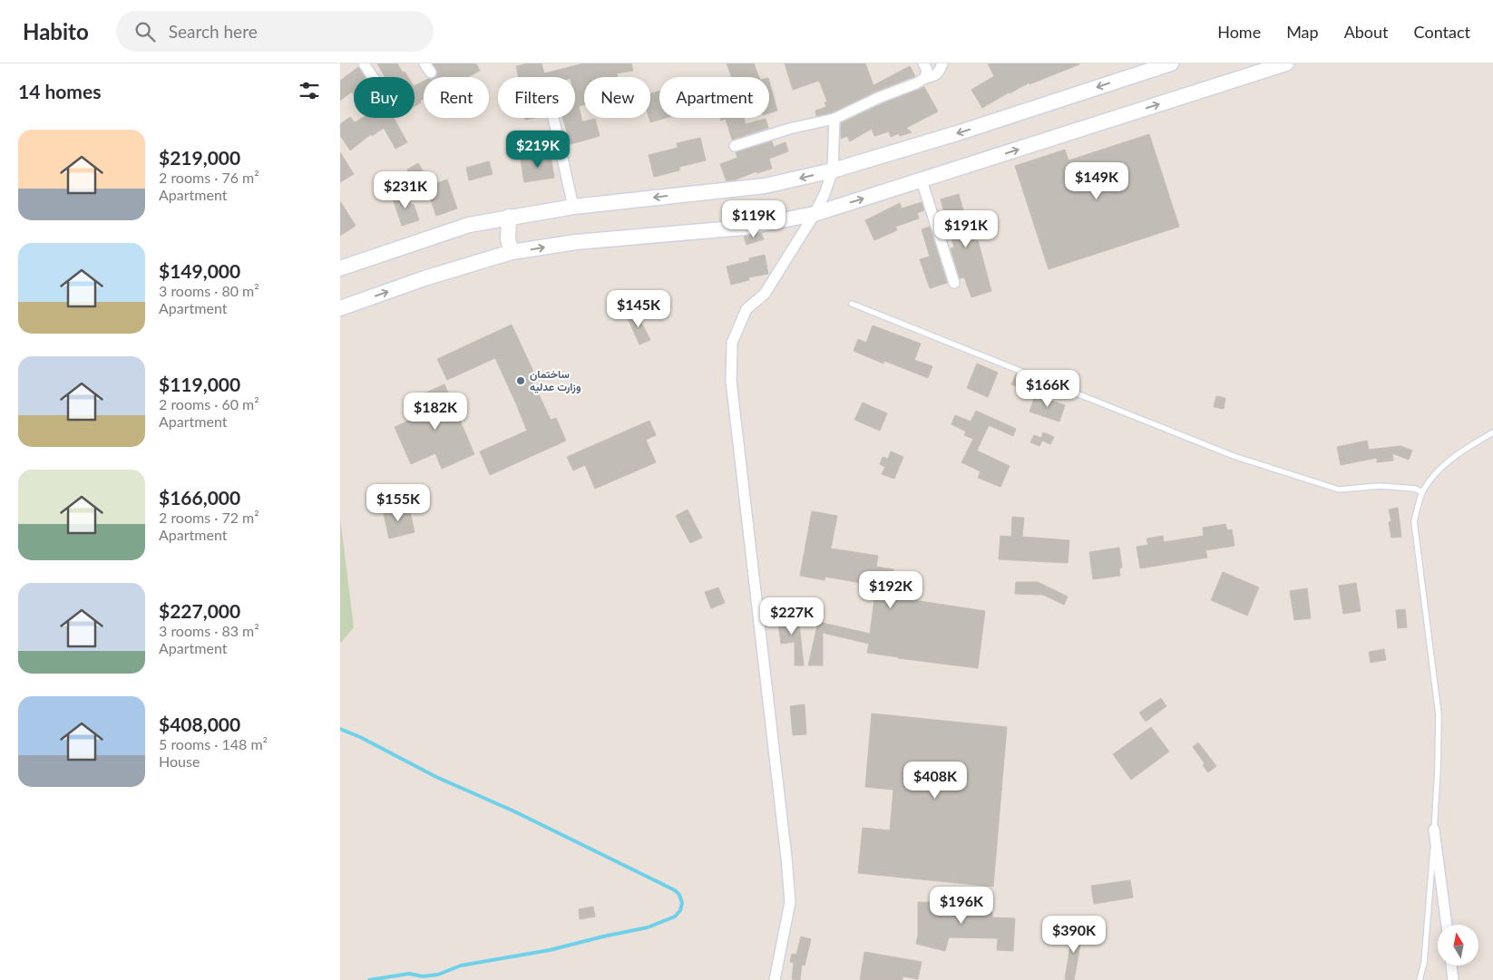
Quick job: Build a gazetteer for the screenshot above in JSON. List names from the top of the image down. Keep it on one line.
{"places":["ساختمان وزارت عدلیه"],"north":"top","page":{"header":"Habito","search":"Search here","nav":["Home","Map","About","Contact"],"heading":"14 homes","chip":["Buy","Rent","Filters","New","Apartment"],"list":[{"name":"$219,000","note":"2 rooms · 76 m² · Apartment"},{"name":"$149,000","note":"3 rooms · 80 m² · Apartment"},{"name":"$119,000","note":"2 rooms · 60 m² · Apartment"},{"name":"$166,000","note":"2 rooms · 72 m² · Apartment"},{"name":"$227,000","note":"3 rooms · 83 m² · Apartment"},{"name":"$408,000","note":"5 rooms · 148 m² · House"}],"price":["$219K","$149K","$231K","$119K","$191K","$145K","$166K","$182K","$155K","$192K","$227K","$408K","$196K","$390K"]}}
